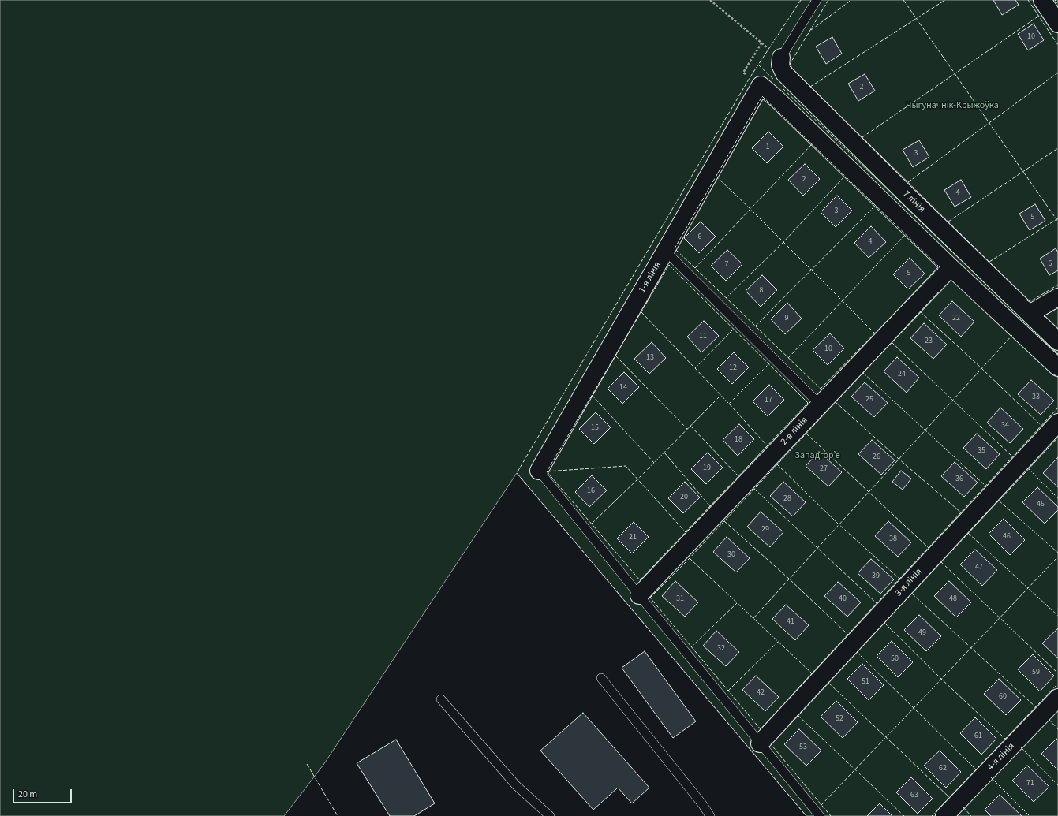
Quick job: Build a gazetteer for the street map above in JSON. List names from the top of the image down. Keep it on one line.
{"streets":{"street":["7 лінія","1-я лінія","2-я лінія","3-я лінія","4-я лінія"]},"parks":["Чыгуначнік-Крыжоўка","Западгорʼе"],"house_numbers":["10","2","1","3","2","4","3","5","6","4","6","7","5","8","9","22","11","23","10","13","12","24","14","33","25","17","34","15","18","35","26","19","27","36","16","20","28","45","29","46","21","38","30","47","39","31","40","48","41","49","32","50","59","51","42","60","52","61","53","62","71","63"],"scale_bar":"20 m"}
